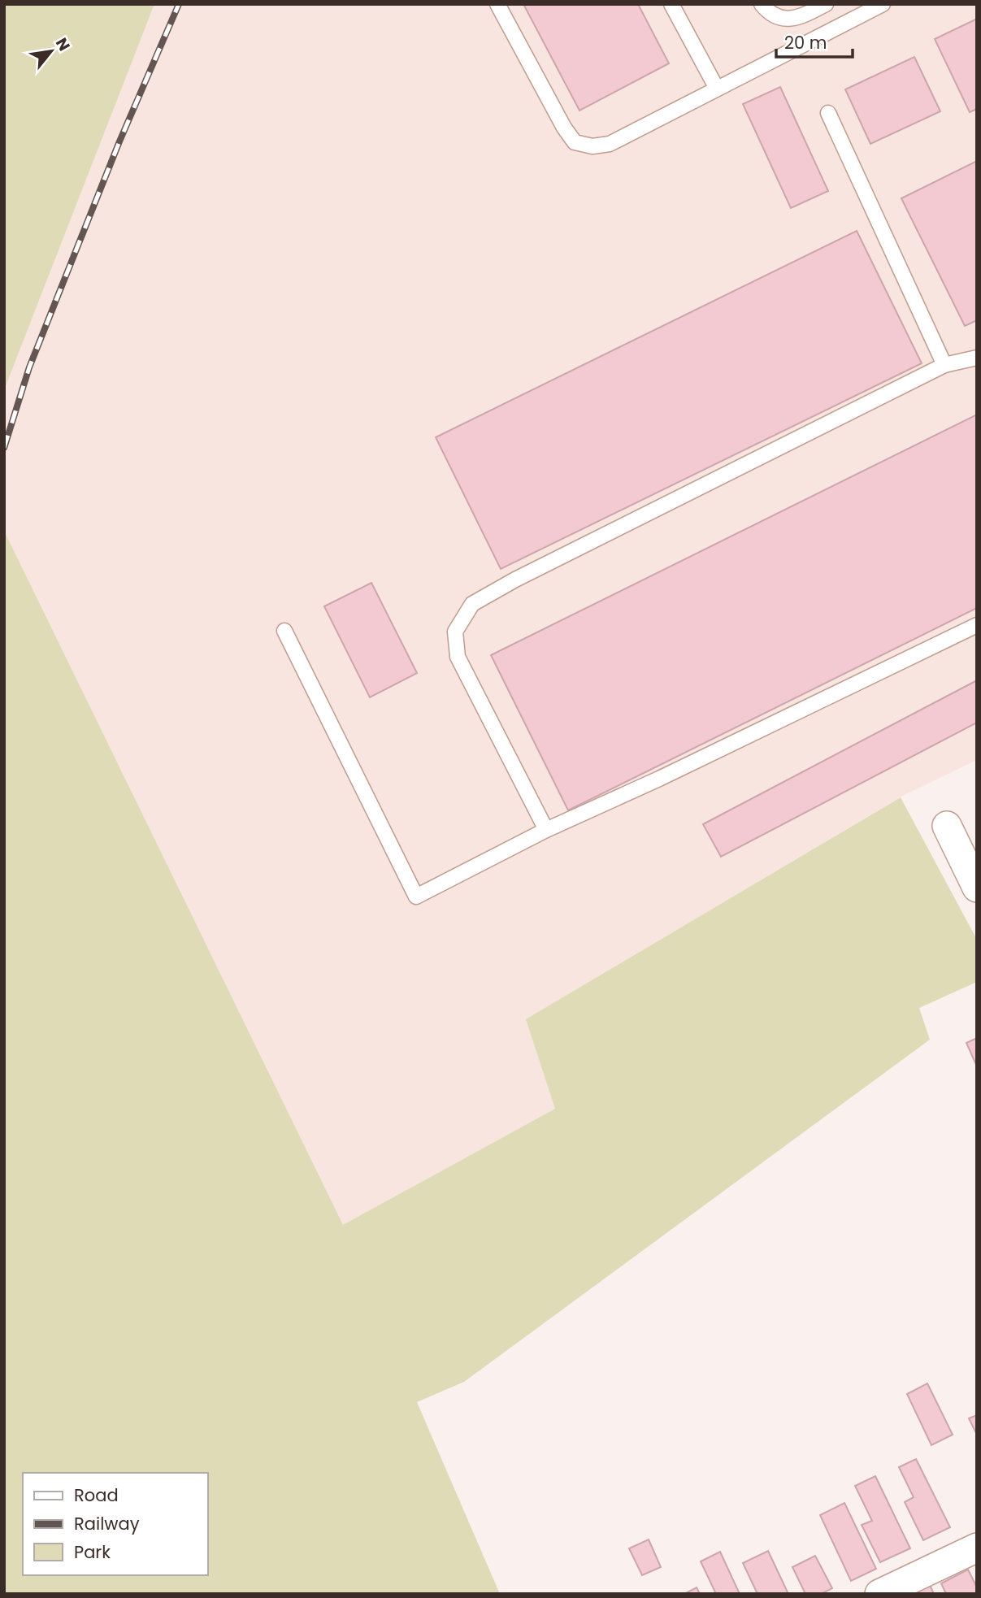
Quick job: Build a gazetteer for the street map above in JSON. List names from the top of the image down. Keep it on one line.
{"legend":["Road","Railway","Park"],"scale_bar":"20 m","north":"top right"}
